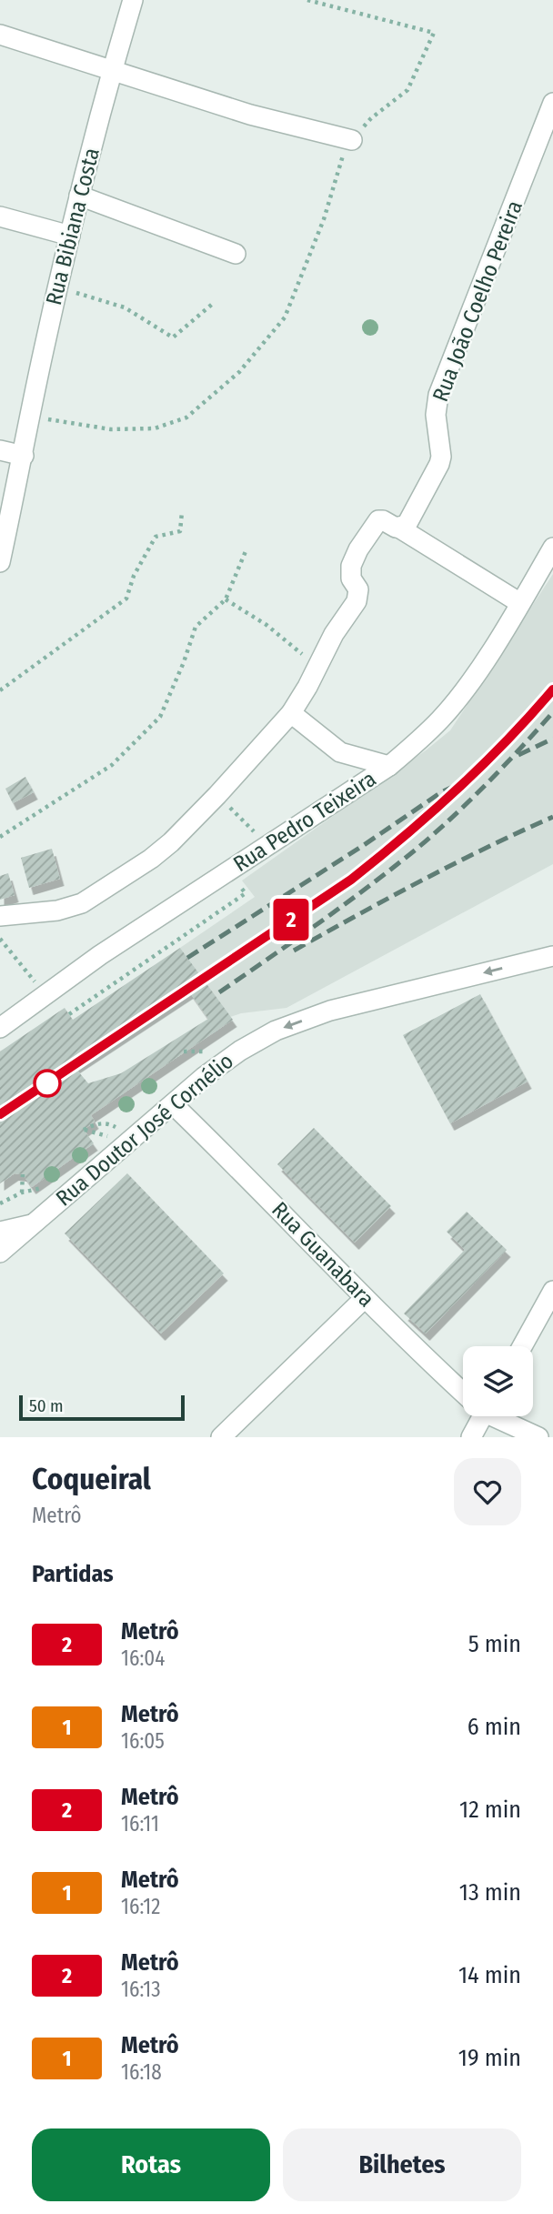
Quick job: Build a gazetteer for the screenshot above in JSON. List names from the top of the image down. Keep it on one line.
{"streets":{"street":["Rua Bibiana Costa","Rua João Coelho Pereira","Rua Pedro Teixeira","Rua Doutor José Cornélio","Rua Guanabara"]},"crossings":[["Rua Doutor José Cornélio","Rua Guanabara"]],"one_way":["Rua Doutor José Cornélio"],"lines":["metro line 2"],"scale_bar":"50 m","page":{"on_map":"2","scale":"50 m","heading":[["Coqueiral","Metrô"],"Partidas"],"list":[{"mark":"2","name":"Metrô","note":"16:04","value":"5 min"},{"mark":"1","name":"Metrô","note":"16:05","value":"6 min"},{"mark":"2","name":"Metrô","note":"16:11","value":"12 min"},{"mark":"1","name":"Metrô","note":"16:12","value":"13 min"},{"mark":"2","name":"Metrô","note":"16:13","value":"14 min"},{"mark":"1","name":"Metrô","note":"16:18","value":"19 min"}],"buttons":["Rotas","Bilhetes"]}}
